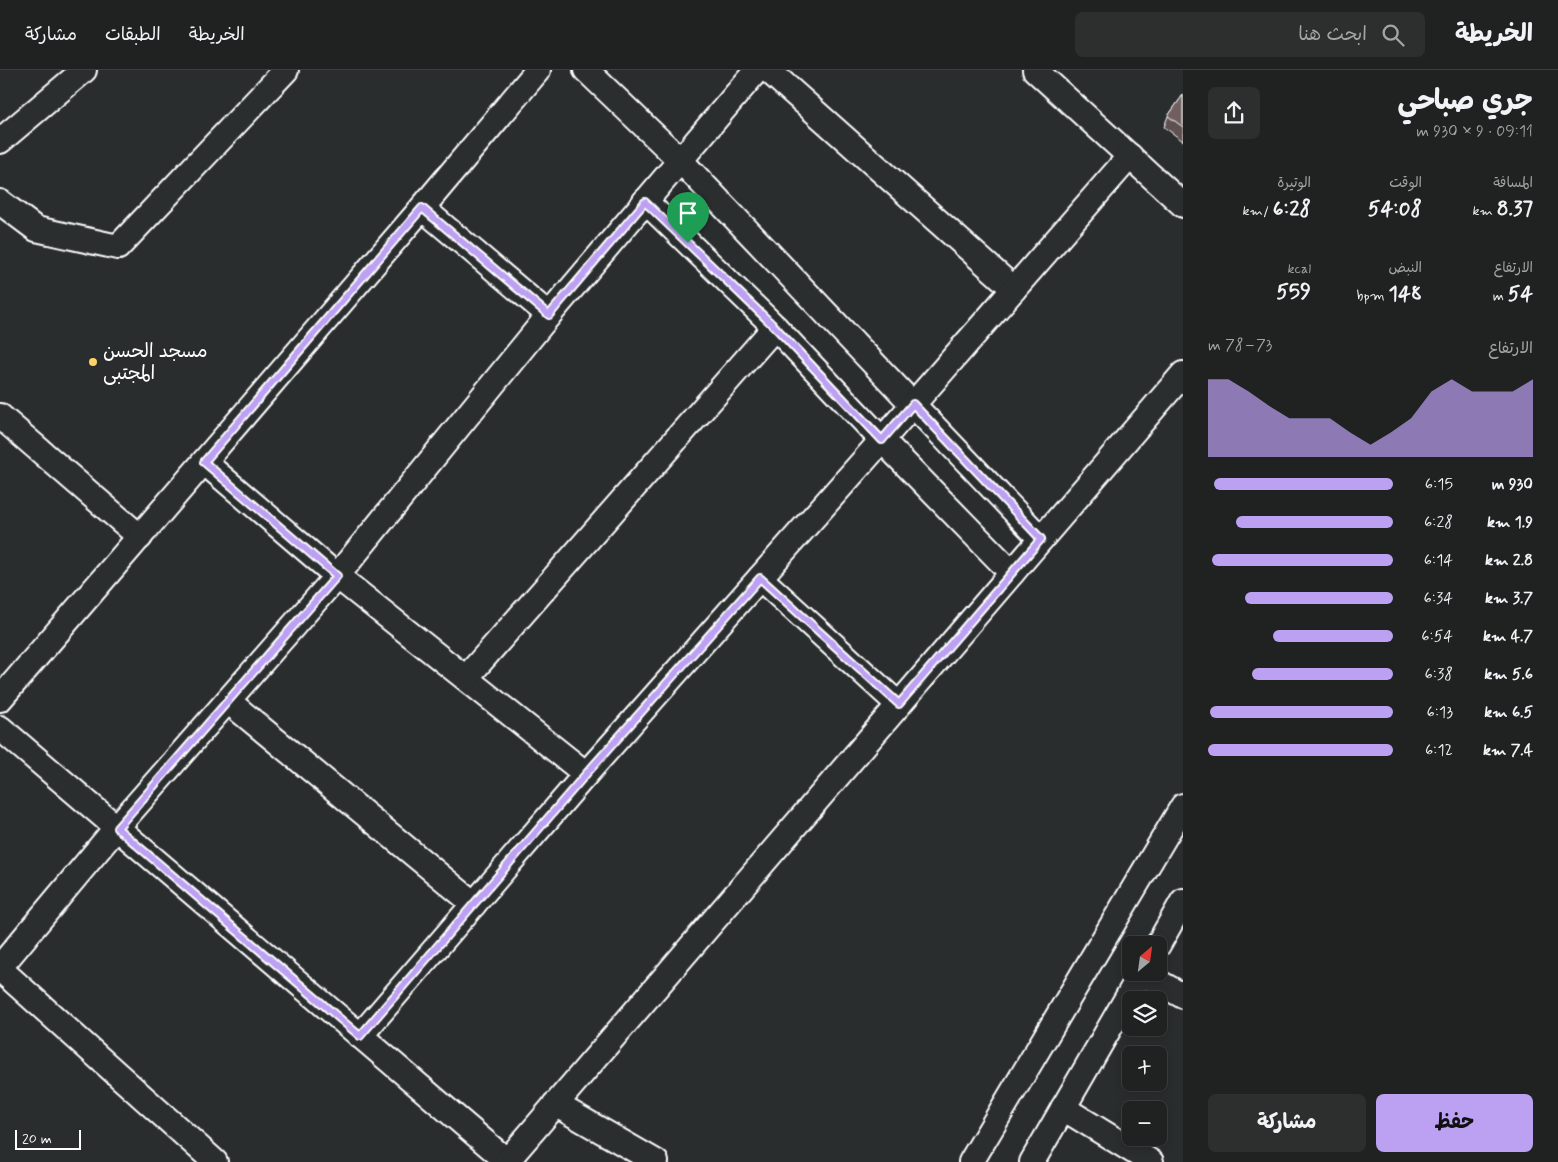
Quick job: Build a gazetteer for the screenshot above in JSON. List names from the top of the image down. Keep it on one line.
{"places":["مسجد الحسن المجتبى"],"scale_bar":"20 m","north":"top right","page":{"header":"الخريطة","search":"ابحث هنا","nav":["الخريطة","الطبقات","مشاركة"],"heading":["جري صباحي","09:11 · 9 × 930 m"],"stats":[["المسافة","8.37 km"],["الوقت","54:08"],["الوتيرة","6:28 /km"],["الارتفاع","54 m"],["النبض","148 bpm"],["kcal","559"]],"chart":["الارتفاع","73–78 m"],"list":[{"name":"930 m","note":"6:15"},{"name":"1.9 km","note":"6:28"},{"name":"2.8 km","note":"6:14"},{"name":"3.7 km","note":"6:34"},{"name":"4.7 km","note":"6:54"},{"name":"5.6 km","note":"6:38"},{"name":"6.5 km","note":"6:13"},{"name":"7.4 km","note":"6:12"}],"map_buttons":["+","−"],"buttons":["حفظ","مشاركة"],"scale":"20 m"}}
